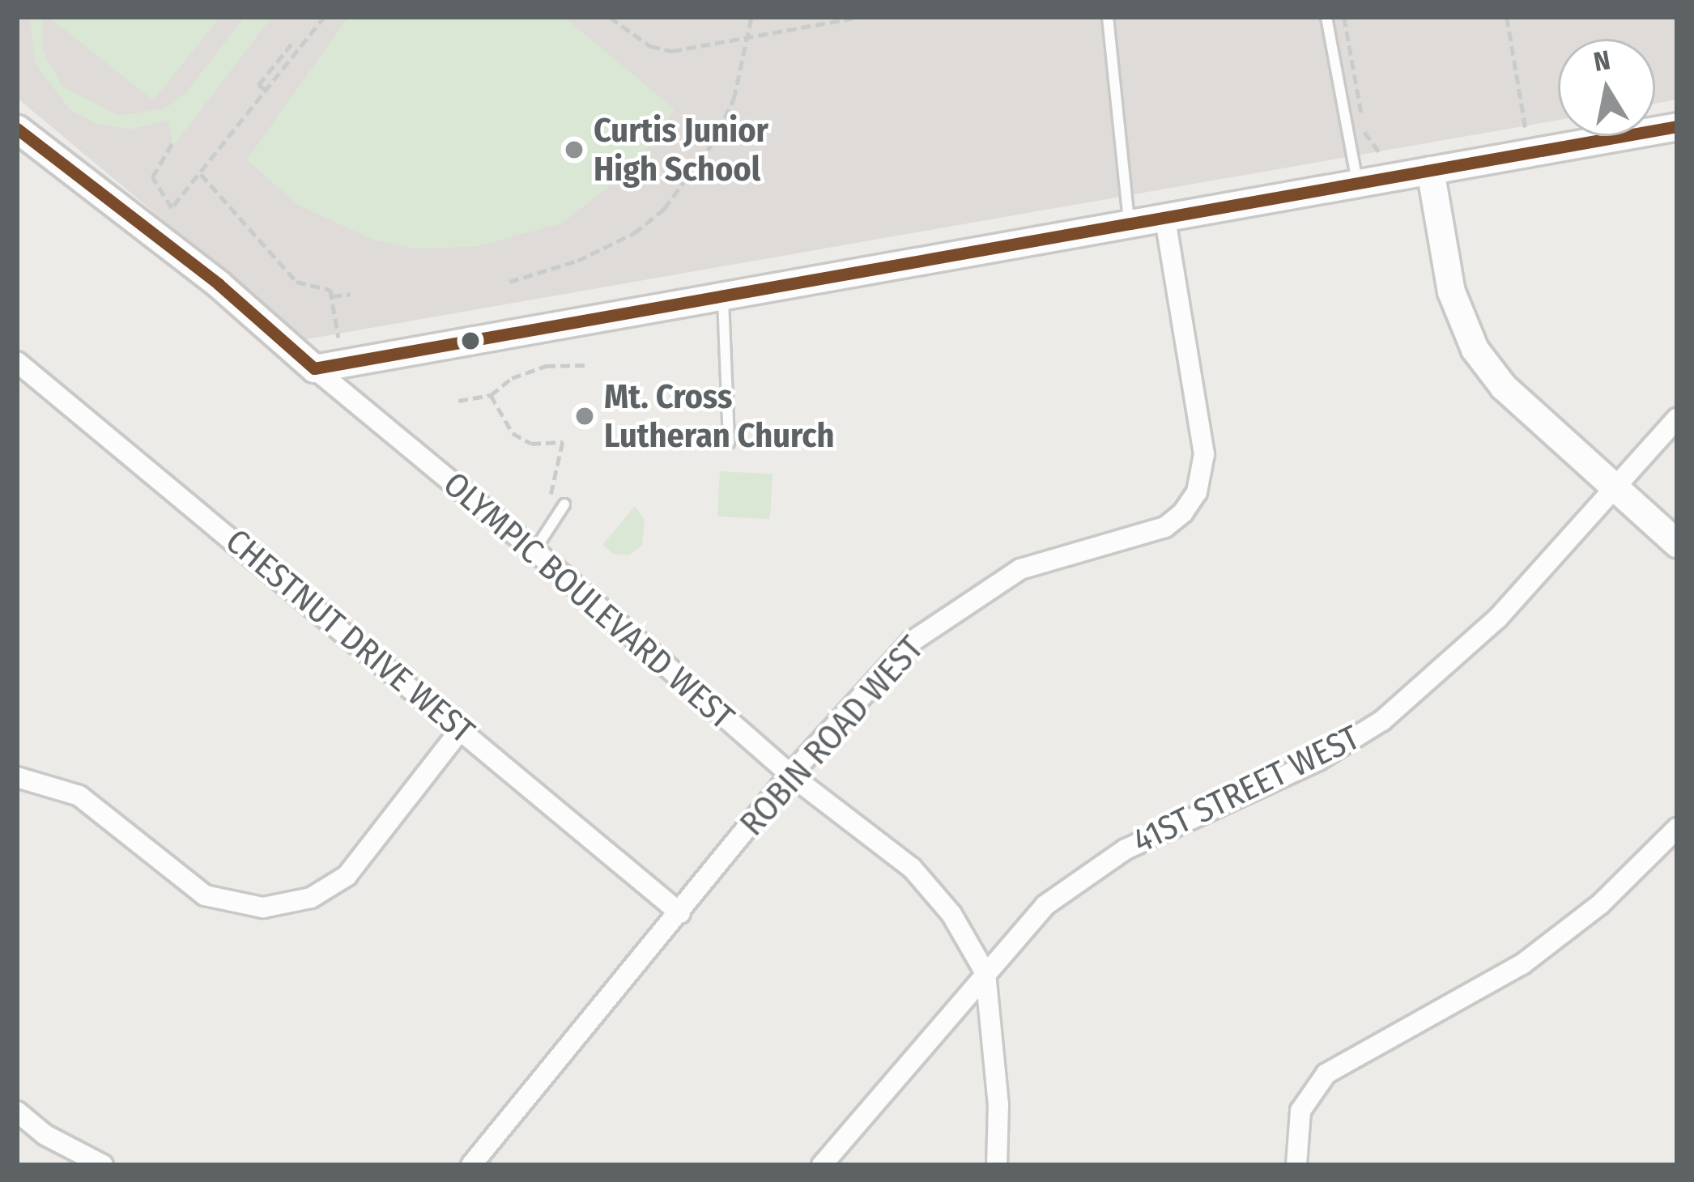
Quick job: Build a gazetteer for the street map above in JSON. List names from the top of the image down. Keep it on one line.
{"streets":{"street":["OLYMPIC BOULEVARD WEST","CHESTNUT DRIVE WEST","ROBIN ROAD WEST","41ST STREET WEST"]},"crossings":[["OLYMPIC BOULEVARD WEST","ROBIN ROAD WEST"],["OLYMPIC BOULEVARD WEST","41ST STREET WEST"],["CHESTNUT DRIVE WEST","ROBIN ROAD WEST"]],"places":["Curtis Junior High School","Mt. Cross Lutheran Church"],"north":"top"}
